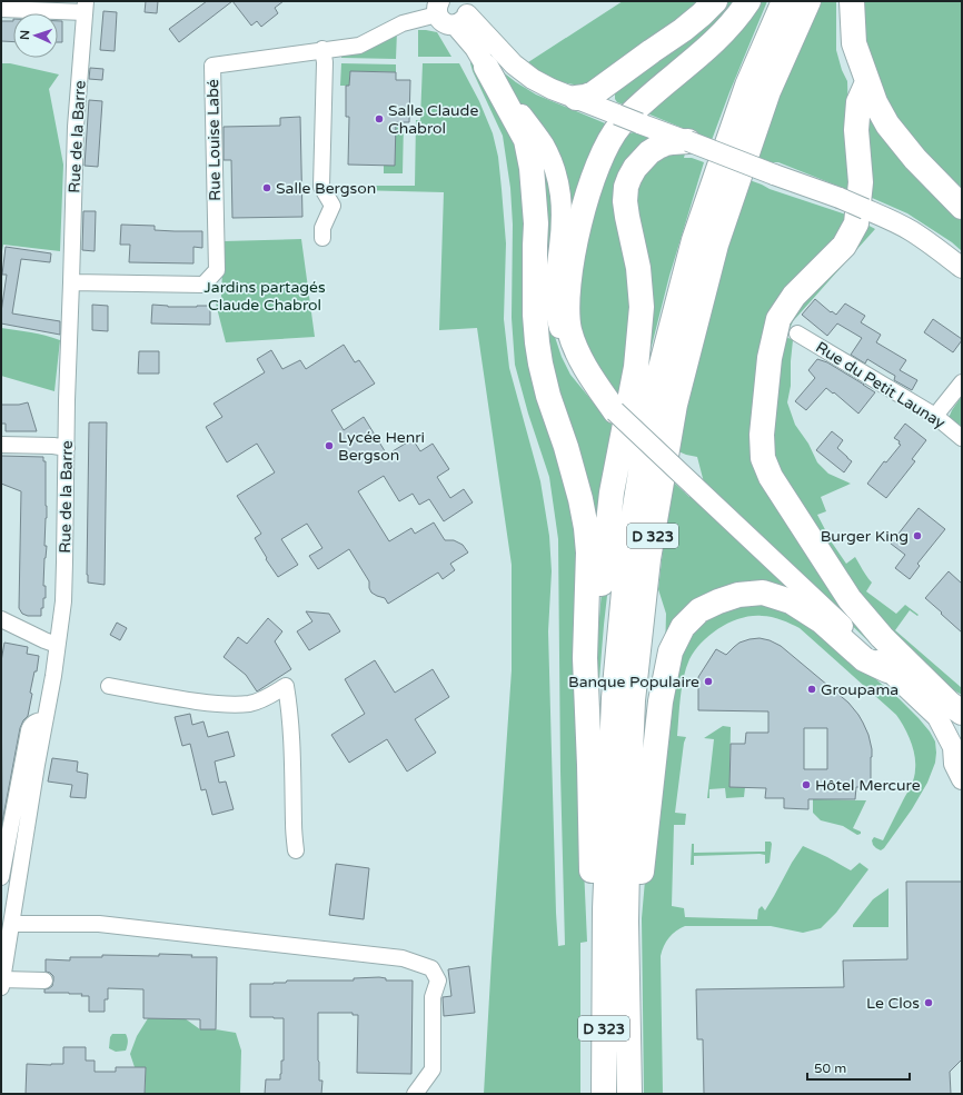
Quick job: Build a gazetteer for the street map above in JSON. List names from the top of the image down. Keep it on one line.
{"streets":{"highway":["D 323"],"street":["Rue de la Barre","Rue Louise Labé","Rue du Petit Launay"]},"crossings":[["Rue de la Barre","Rue Louise Labé"]],"parks":["Jardins partagés Claude Chabrol"],"places":["Salle Claude Chabrol","Salle Bergson","Lycée Henri Bergson","Burger King","Banque Populaire","Groupama","Hôtel Mercure","Le Clos"],"scale_bar":"50 m","north":"left"}
